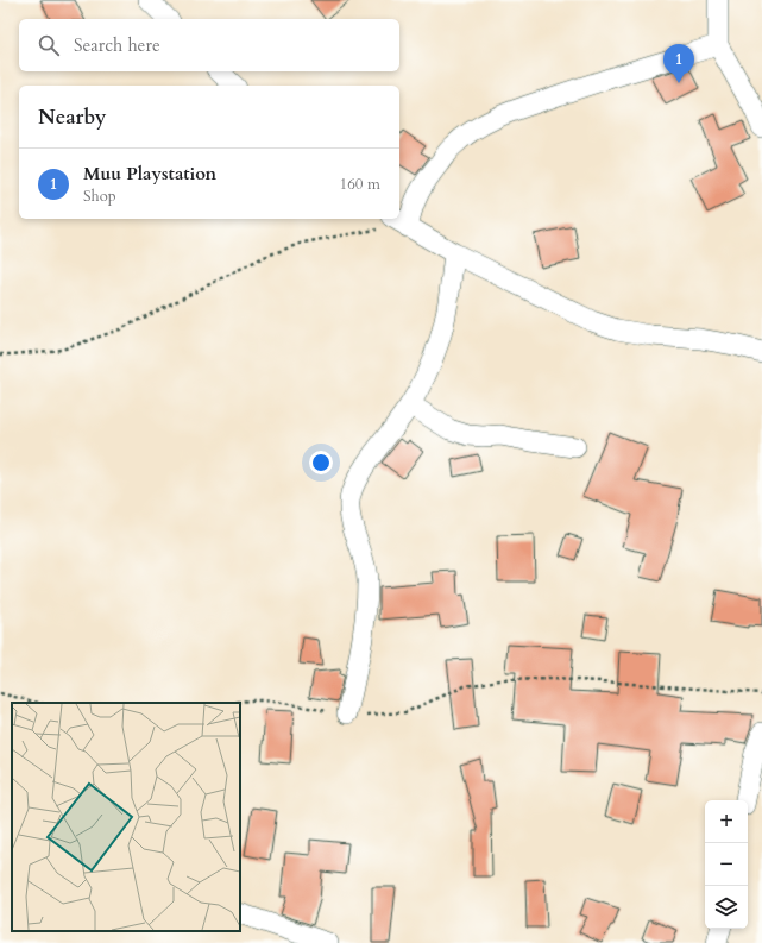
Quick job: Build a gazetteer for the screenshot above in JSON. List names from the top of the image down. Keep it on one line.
{"page":{"search":"Search here","pins":"1","heading":"Nearby","list":[{"mark":"1","name":"Muu Playstation","note":"Shop","value":"160 m"}],"map_buttons":["+","−"]}}
